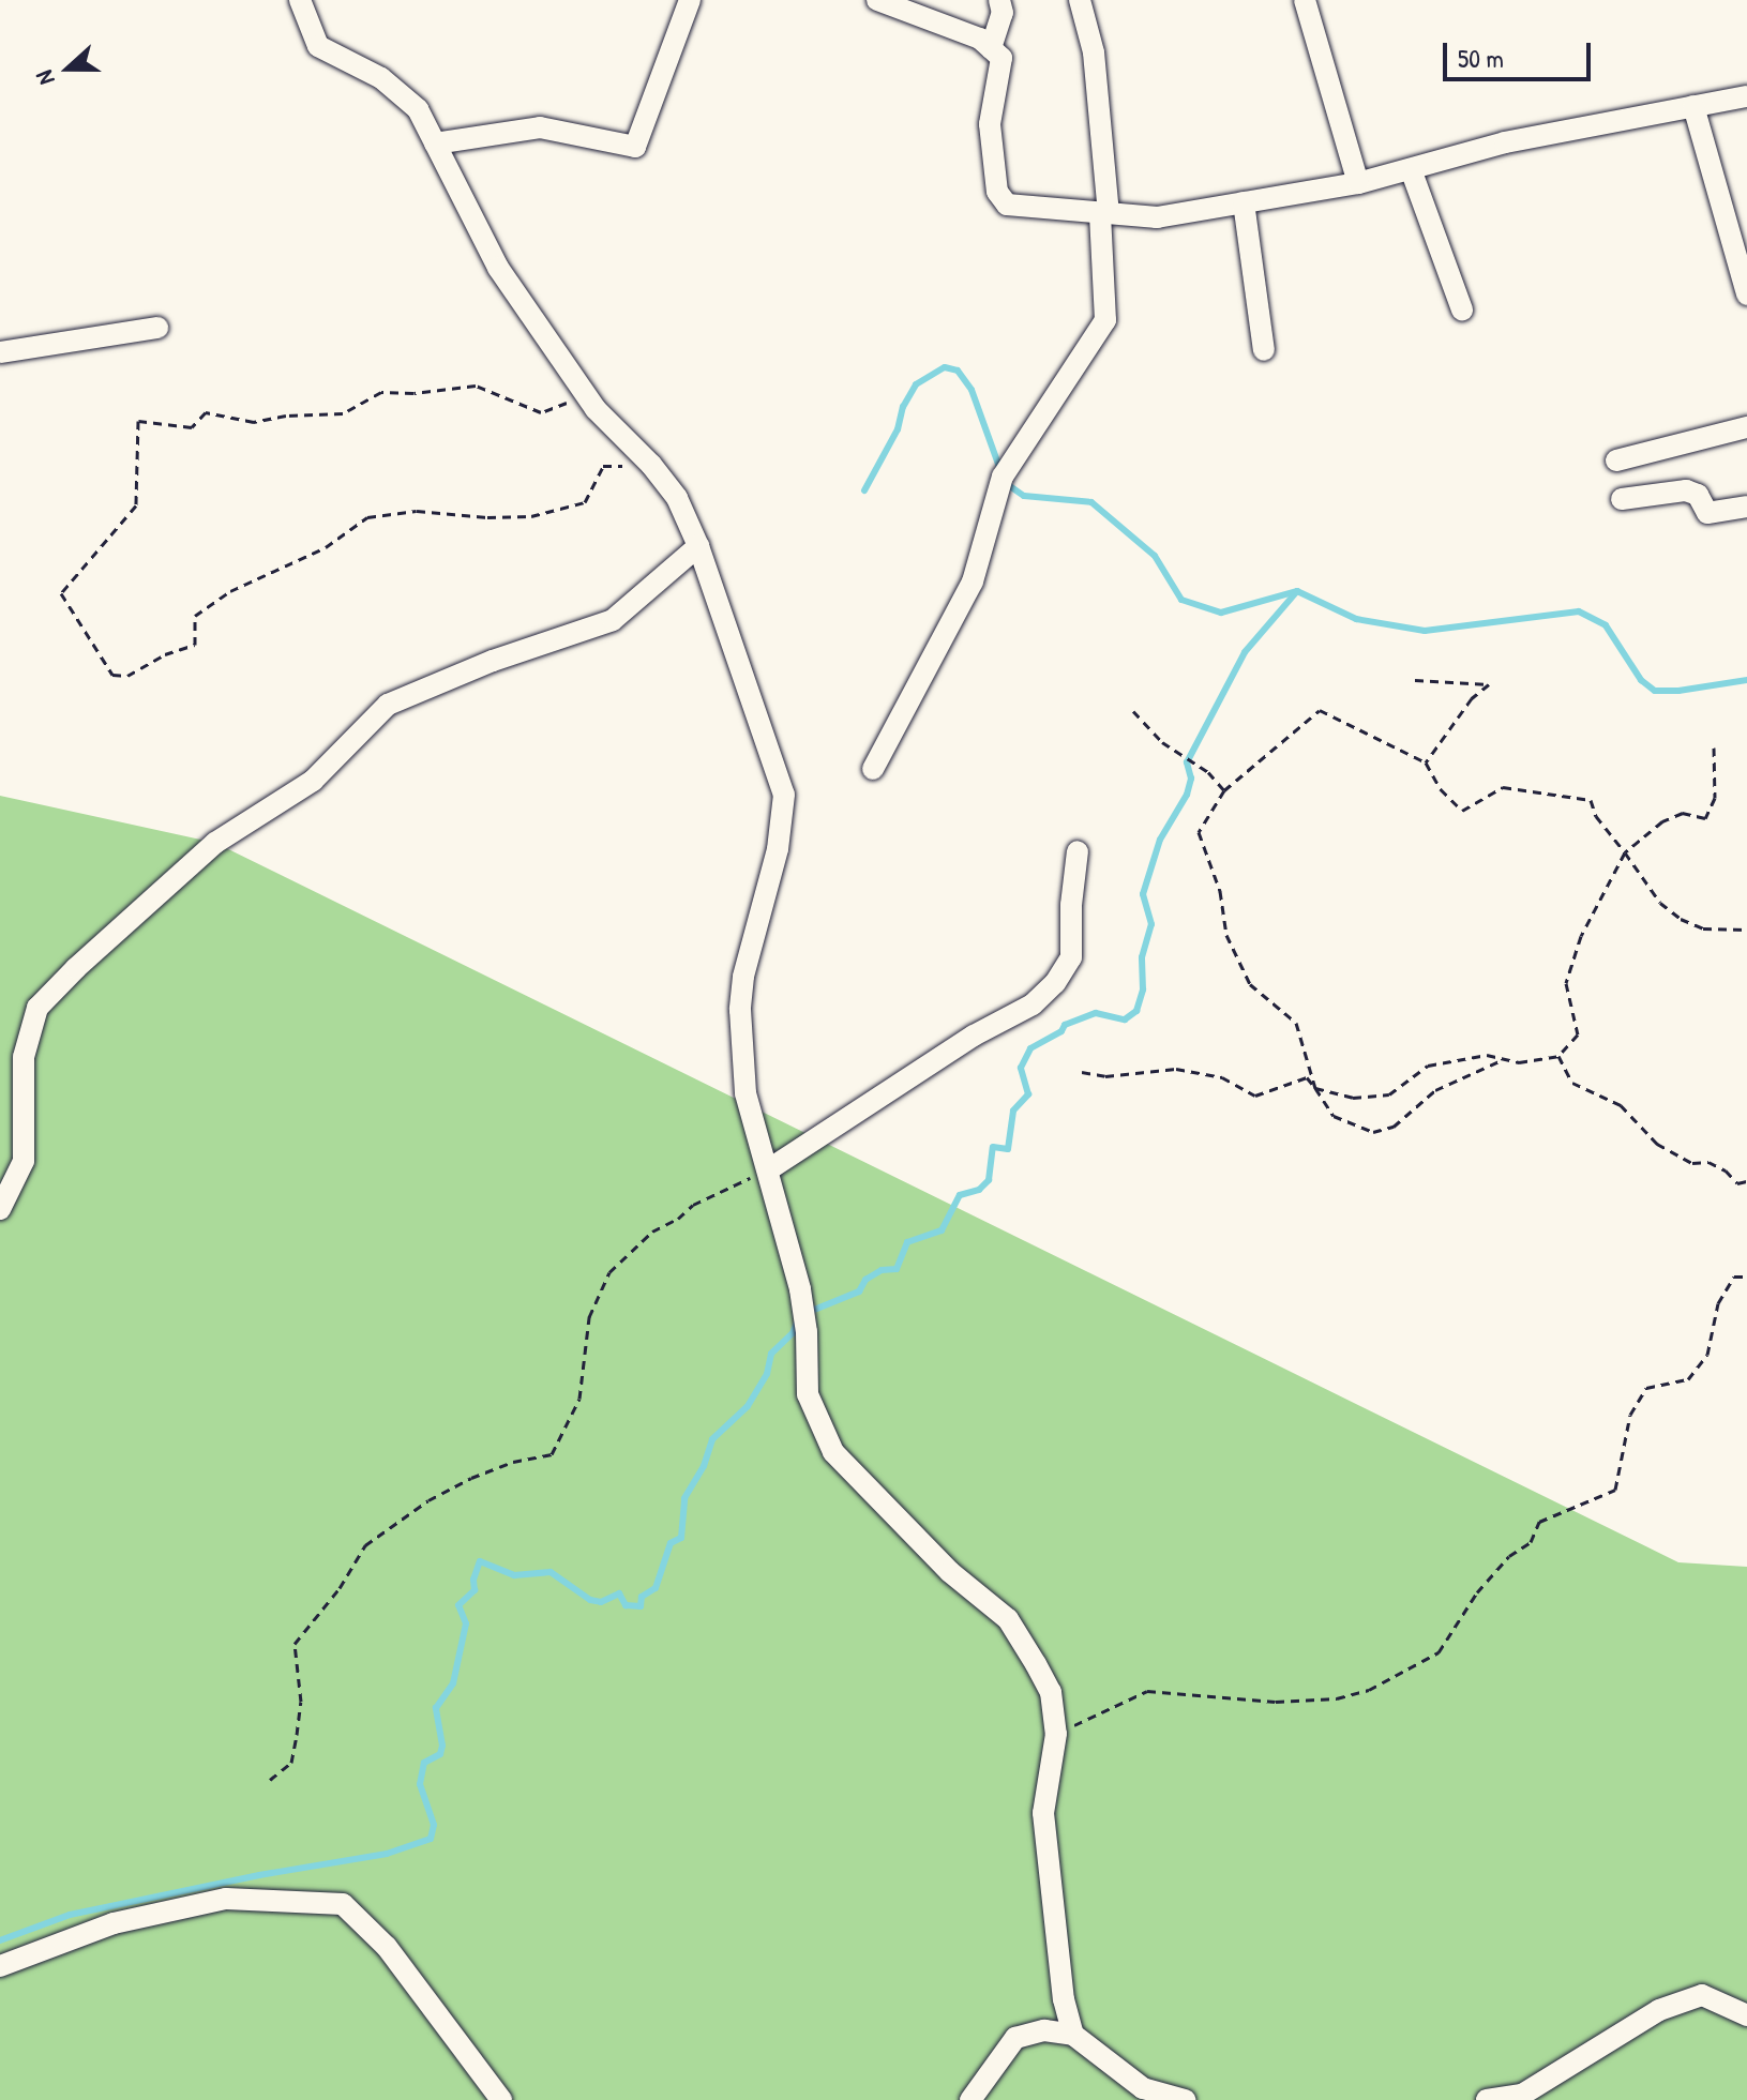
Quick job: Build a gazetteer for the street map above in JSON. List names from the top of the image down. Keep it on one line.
{"scale_bar":"50 m","north":"left"}
